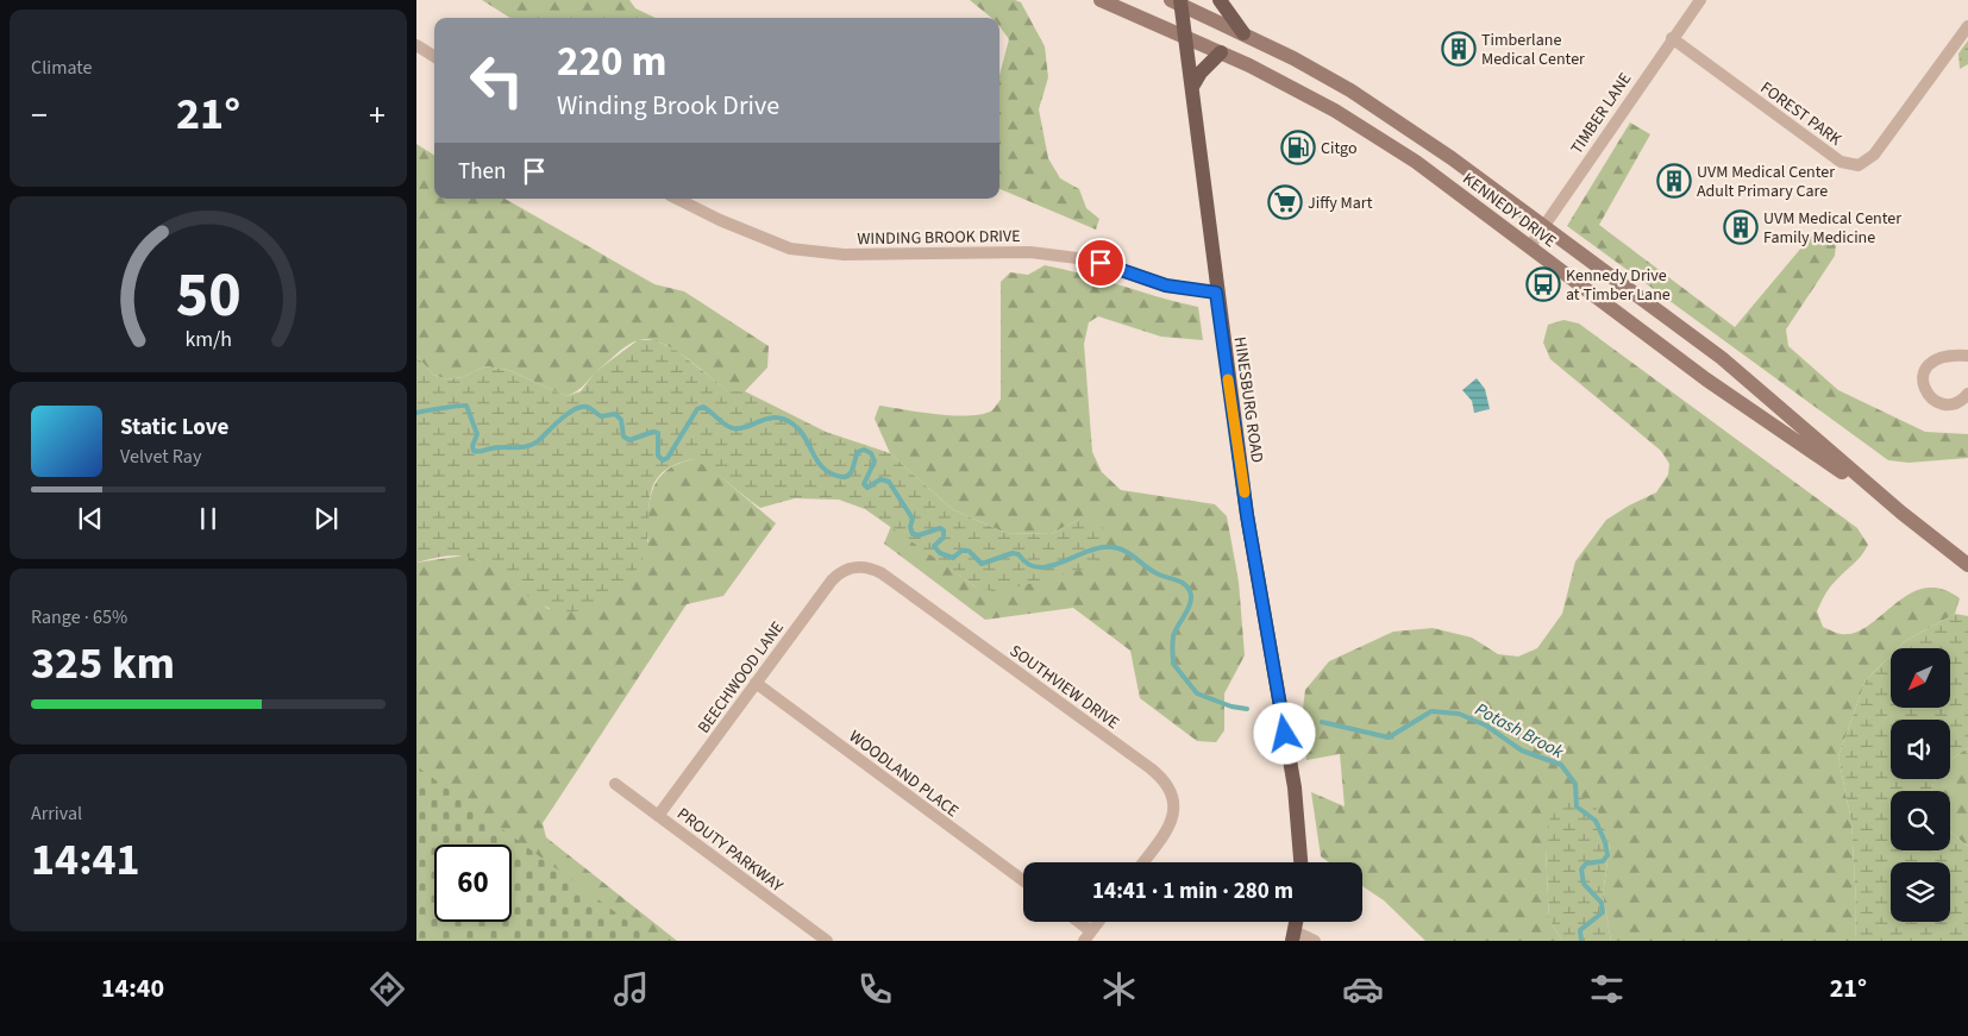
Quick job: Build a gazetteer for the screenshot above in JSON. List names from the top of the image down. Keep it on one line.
{"streets":{"main road":["KENNEDY DRIVE","HINESBURG ROAD"],"street":["TIMBER LANE","FOREST PARK","WINDING BROOK DRIVE","BEECHWOOD LANE","SOUTHVIEW DRIVE","WOODLAND PLACE","PROUTY PARKWAY"]},"crossings":[["TIMBER LANE","FOREST PARK"],["TIMBER LANE","KENNEDY DRIVE"],["KENNEDY DRIVE","HINESBURG ROAD"],["WINDING BROOK DRIVE","HINESBURG ROAD"],["BEECHWOOD LANE","SOUTHVIEW DRIVE"],["BEECHWOOD LANE","WOODLAND PLACE"],["BEECHWOOD LANE","PROUTY PARKWAY"]],"water":["Potash Brook"],"places":{"building":["Timberlane Medical Center","UVM Medical Center Adult Primary Care","UVM Medical Center Family Medicine"],"fuel station":["Citgo"],"supermarket":["Jiffy Mart"],"bus stop":["Kennedy Drive at Timber Lane"]},"north":"bottom left","page":{"tile":["Climate",["Range · 65%","325 km"],["Arrival","14:41"]],"turn":["220 m","Winding Brook Drive"],"heat":["−","21°","+"],"then":"Then","song":["Static Love","Velvet Ray"],"limit":"60","trip":"14:41 · 1 min · 280 m","tabs":["14:40","21°"],"gauge":["50","km/h"]}}
